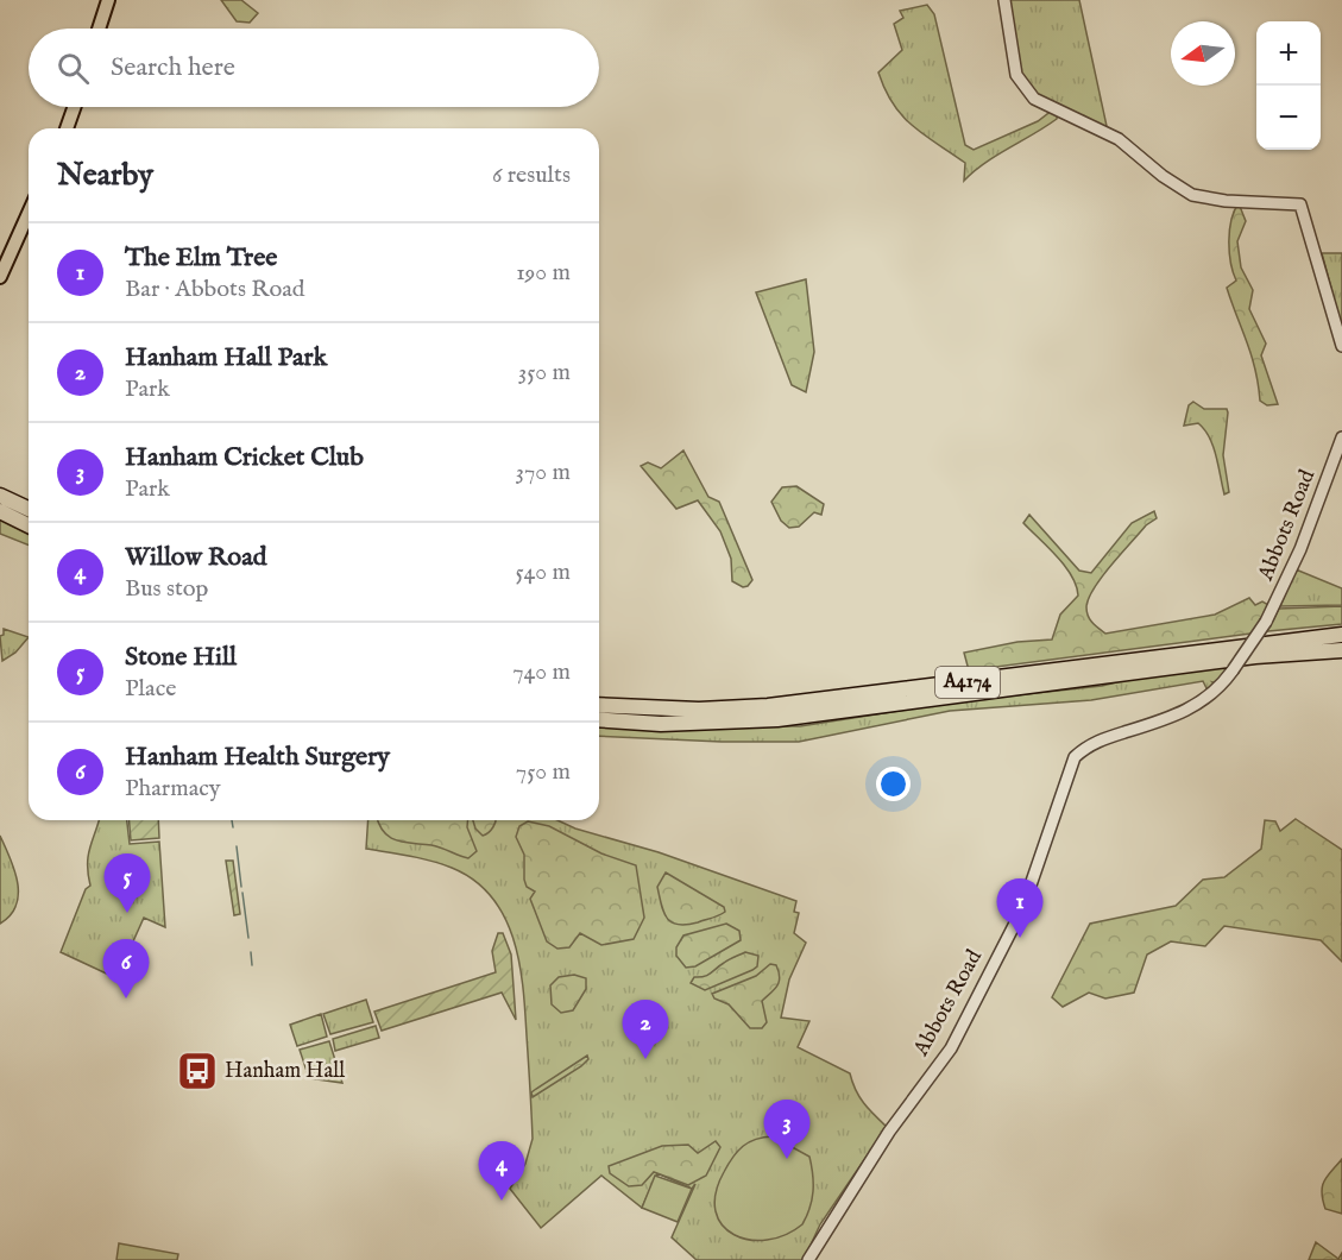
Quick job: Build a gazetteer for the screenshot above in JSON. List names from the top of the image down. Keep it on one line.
{"streets":{"highway":["A4174"],"street":["Abbots Road"]},"places":{"bus stop":["Hanham Hall"]},"north":"left","page":{"map_buttons":["+","−"],"search":"Search here","heading":["Nearby","6 results"],"list":[{"mark":"1","name":"The Elm Tree","note":"Bar · Abbots Road","value":"190 m"},{"mark":"2","name":"Hanham Hall Park","note":"Park","value":"350 m"},{"mark":"3","name":"Hanham Cricket Club","note":"Park","value":"370 m"},{"mark":"4","name":"Willow Road","note":"Bus stop","value":"540 m"},{"mark":"5","name":"Stone Hill","note":"Place","value":"740 m"},{"mark":"6","name":"Hanham Health Surgery","note":"Pharmacy","value":"750 m"}],"pins":["5","1","6","2","3","4"]}}
